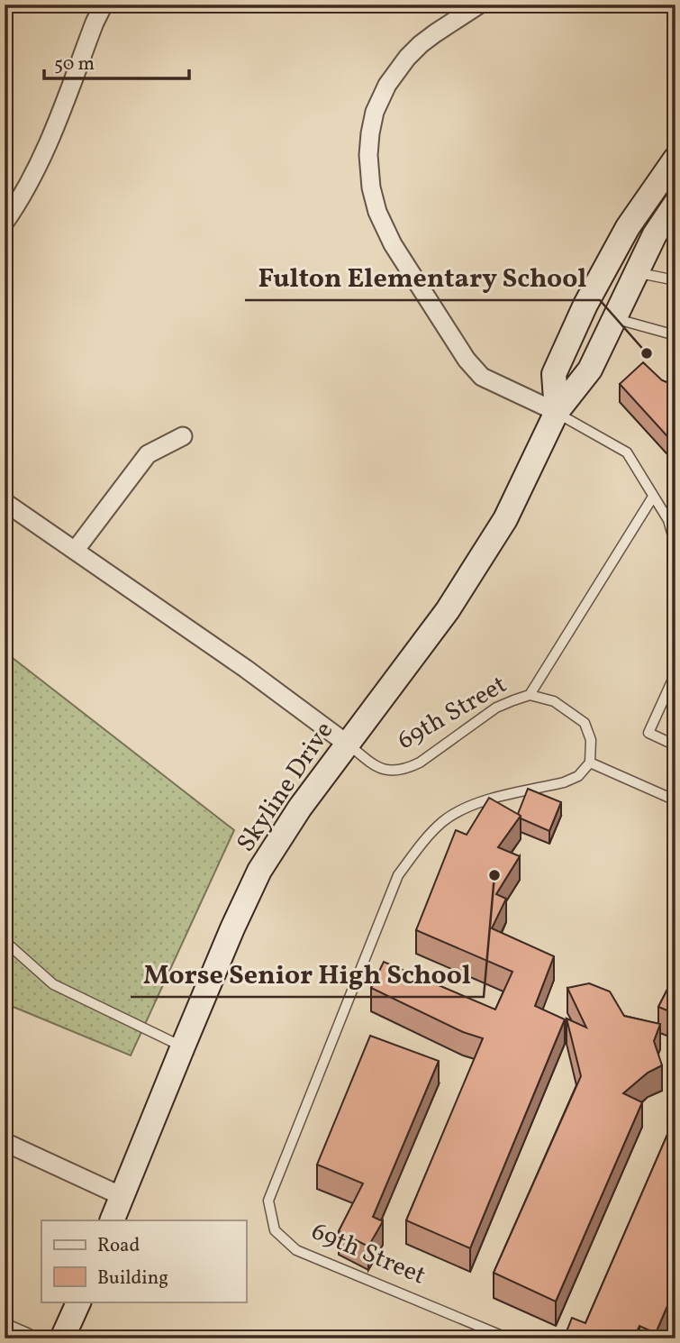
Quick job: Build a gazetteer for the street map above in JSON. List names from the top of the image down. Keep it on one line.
{"streets":{"main road":["Skyline Drive"],"street":["69th Street"]},"crossings":[["69th Street","Skyline Drive"]],"places":["Fulton Elementary School","Morse Senior High School"],"legend":["Road","Building"],"scale_bar":"50 m"}
